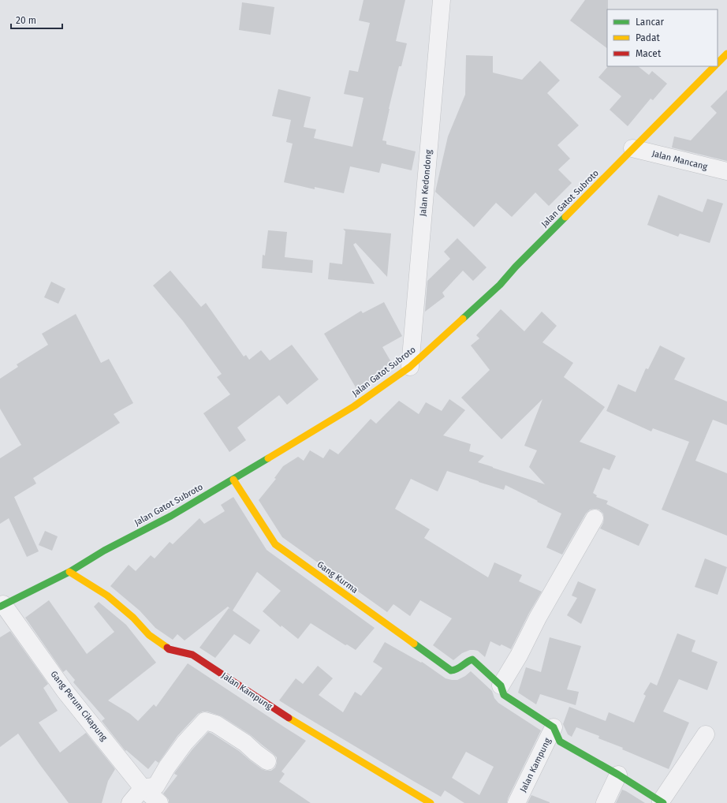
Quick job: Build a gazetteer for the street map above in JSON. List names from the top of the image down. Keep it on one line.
{"streets":{"street":["Jalan Mancang","Jalan Kedondong","Jalan Gatot Subroto","Gang Kurma","Jalan Kampung","Gang Perum Cikapung"]},"crossings":[["Jalan Mancang","Jalan Gatot Subroto"],["Jalan Kedondong","Jalan Gatot Subroto"],["Jalan Gatot Subroto","Gang Kurma"],["Jalan Gatot Subroto","Jalan Kampung"],["Jalan Gatot Subroto","Gang Perum Cikapung"]],"legend":["Lancar","Padat","Macet"],"scale_bar":"20 m"}
